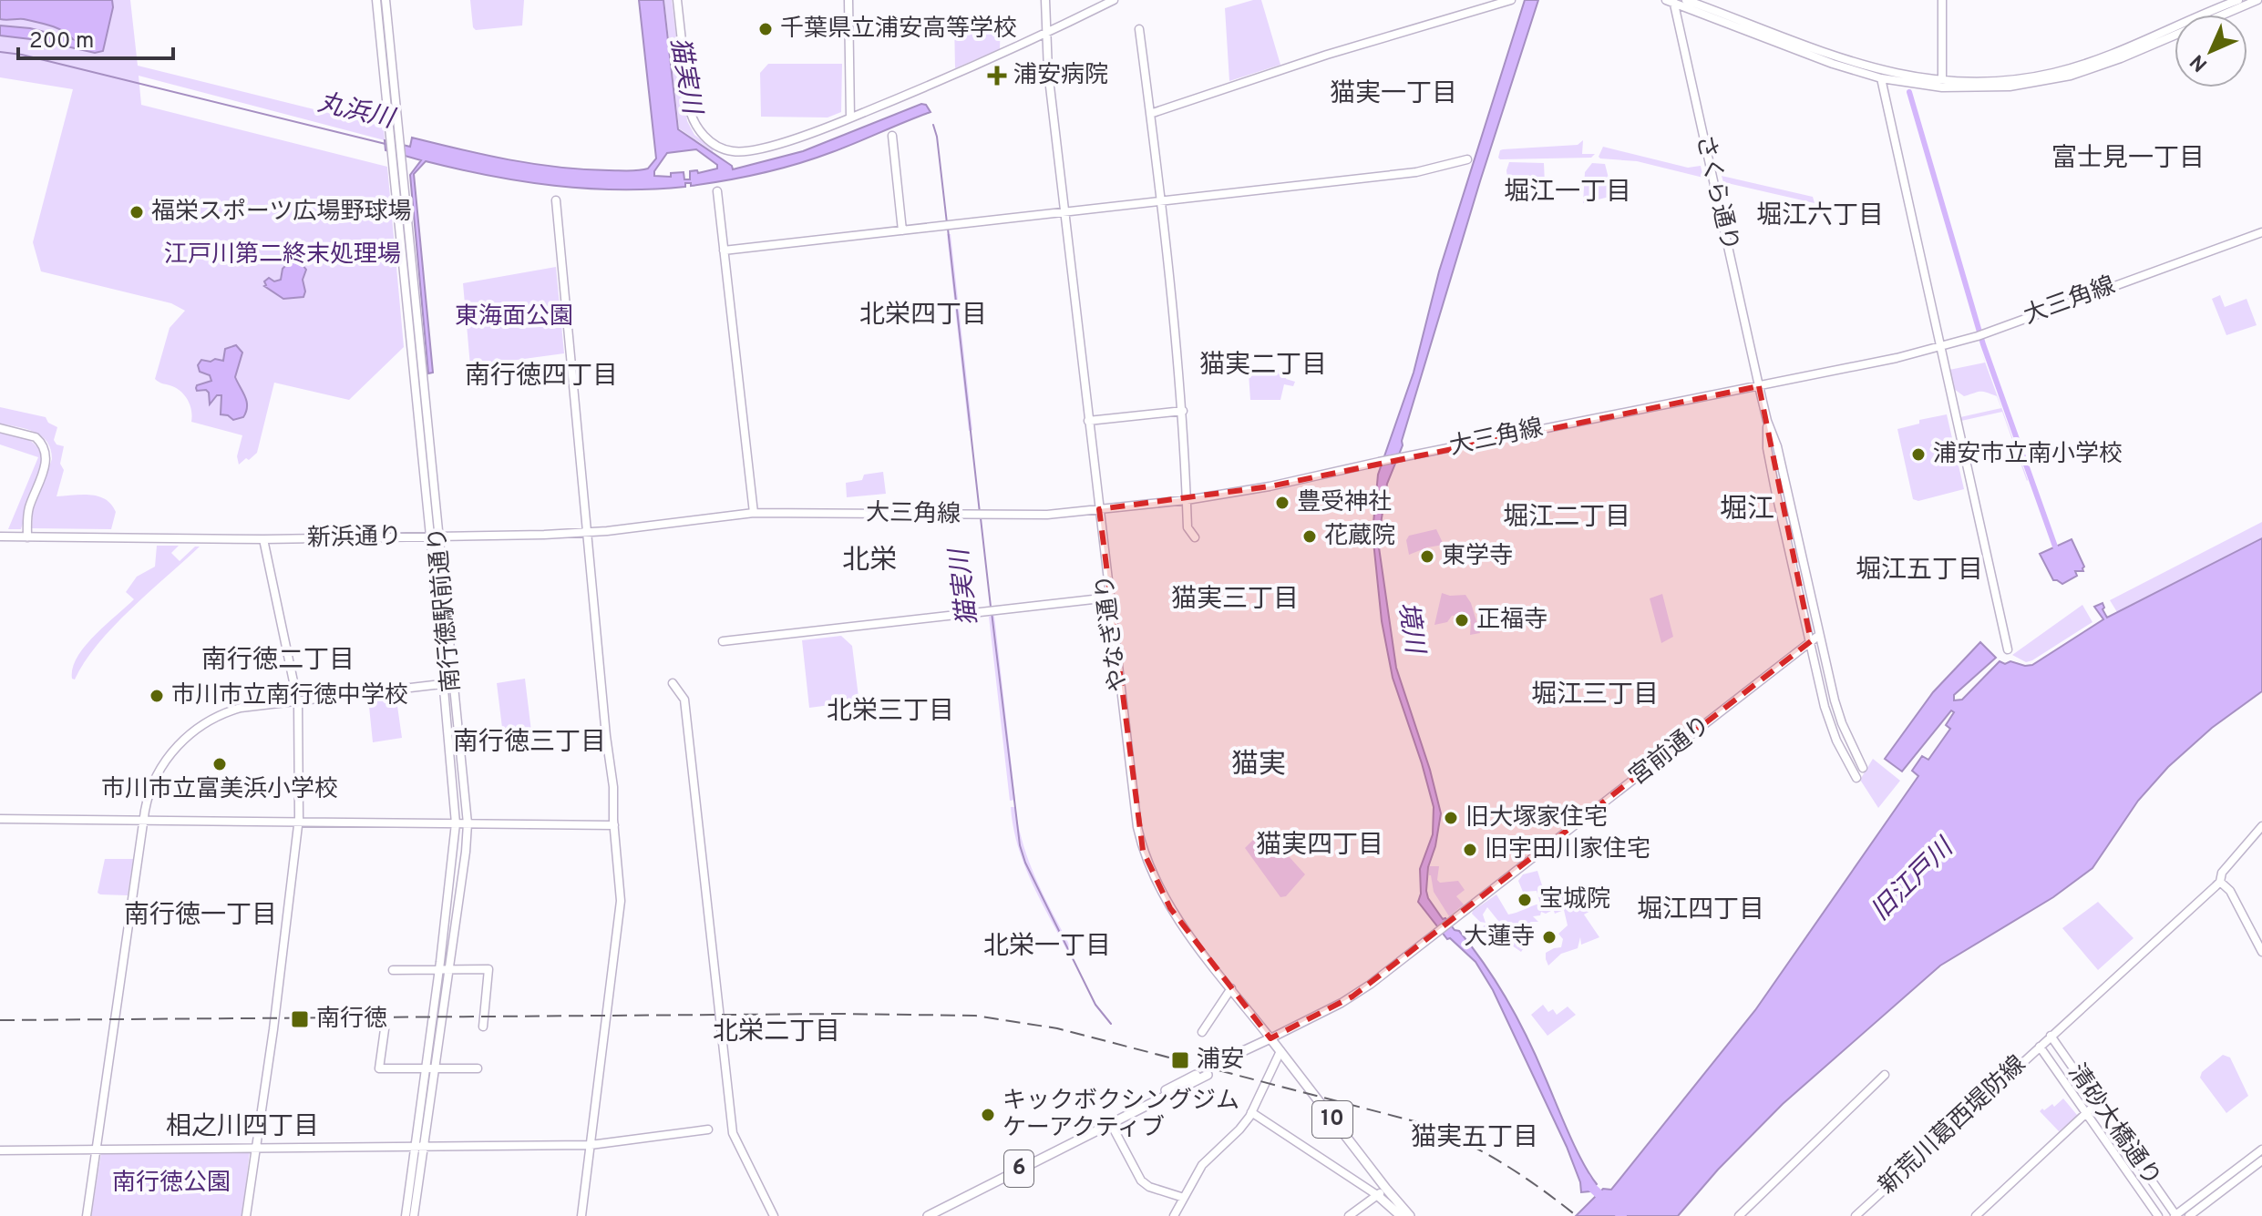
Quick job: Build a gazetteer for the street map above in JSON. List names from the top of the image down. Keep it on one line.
{"streets":{"main road":["やなぎ通り","10","6"],"street":["さくら通り","大三角線","新浜通り","南行徳駅前通り","宮前通り","新荒川葛西堤防線","清砂大橋通り"]},"crossings":[["さくら通り","大三角線"],["大三角線","新浜通り"],["大三角線","やなぎ通り"],["新浜通り","南行徳駅前通り"],["やなぎ通り","宮前通り"],["やなぎ通り","10"],["新荒川葛西堤防線","清砂大橋通り"]],"districts":["猫実一丁目","富士見一丁目","堀江一丁目","堀江六丁目","北栄四丁目","猫実二丁目","南行徳四丁目","堀江","堀江二丁目","北栄","堀江五丁目","猫実三丁目","南行徳二丁目","堀江三丁目","北栄三丁目","南行徳三丁目","猫実","猫実四丁目","堀江四丁目","南行徳一丁目","北栄一丁目","北栄二丁目","相之川四丁目","猫実五丁目"],"water":["猫実川","丸浜川","境川","旧江戸川"],"parks":["江戸川第二終末処理場","東海面公園","南行徳公園"],"places":{"other":["千葉県立浦安高等学校","福栄スポーツ広場野球場","浦安市立南小学校","豊受神社","花蔵院","東学寺","正福寺","市川市立南行徳中学校","市川市立富美浜小学校","旧大塚家住宅","旧宇田川家住宅","宝城院","大蓮寺","キックボクシングジム ケーアクティブ"],"health":["浦安病院"],"transit":["南行徳","浦安"]},"scale_bar":"200 m","north":"bottom left"}
